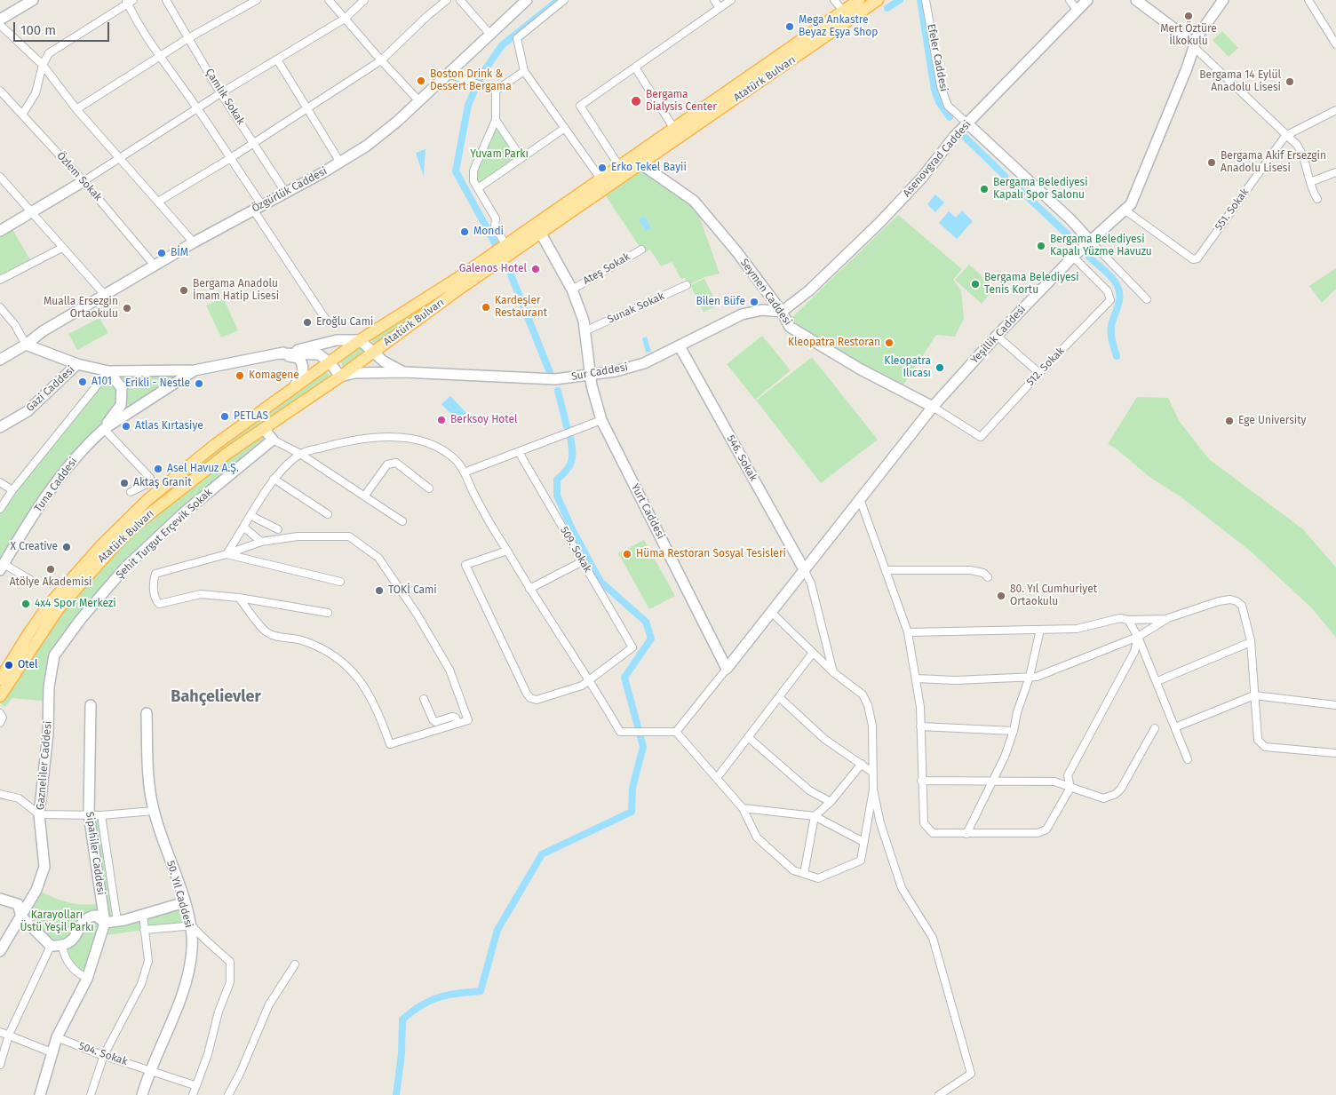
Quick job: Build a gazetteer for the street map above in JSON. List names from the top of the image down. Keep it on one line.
{"streets":{"main road":["Efeler Caddesi","Atatürk Bulvarı","Asenovgrad Caddesi","Özgürlük Caddesi","Seymen Caddesi","Yeşillik Caddesi","Sur Caddesi","Gazi Caddesi","546. Sokak","Tuna Caddesi","Yurt Caddesi","Şehit Turgut Erçevik Sokak","Gazneliler Caddesi","Sipahiler Caddesi","50. Yıl Caddesi"],"street":["Çamlık Sokak","Özlem Sokak","551. Sokak","Ateş Sokak","Sunak Sokak","512. Sokak","509. Sokak","504. Sokak"]},"crossings":[["Efeler Caddesi","Asenovgrad Caddesi"],["Efeler Caddesi","Yeşillik Caddesi"],["Atatürk Bulvarı","Seymen Caddesi"],["Atatürk Bulvarı","Sur Caddesi"],["Atatürk Bulvarı","Tuna Caddesi"],["Atatürk Bulvarı","Yurt Caddesi"],["Çamlık Sokak","Özgürlük Caddesi"],["Asenovgrad Caddesi","Seymen Caddesi"],["Asenovgrad Caddesi","Sur Caddesi"],["Özlem Sokak","Özgürlük Caddesi"],["Özgürlük Caddesi","Tuna Caddesi"],["551. Sokak","Yeşillik Caddesi"],["Ateş Sokak","Yurt Caddesi"],["Seymen Caddesi","Yeşillik Caddesi"],["Seymen Caddesi","512. Sokak"],["Seymen Caddesi","Sur Caddesi"],["Sunak Sokak","Yurt Caddesi"],["Yeşillik Caddesi","512. Sokak"],["Yeşillik Caddesi","546. Sokak"],["Sur Caddesi","546. Sokak"],["Sur Caddesi","Tuna Caddesi"],["Sur Caddesi","Yurt Caddesi"],["Gazi Caddesi","Tuna Caddesi"],["Şehit Turgut Erçevik Sokak","Gazneliler Caddesi"],["Sipahiler Caddesi","504. Sokak"],["50. Yıl Caddesi","504. Sokak"]],"districts":["Bahçelievler"],"parks":["Yuvam Parkı","Karayolları Üstü Yeşil Parkı"],"places":["Mert Öztüre İlkokulu","Mega Ankastre Beyaz Eşya Shop","Boston Drink & Dessert Bergama","Bergama 14 Eylül Anadolu Lisesi","Bergama Dialysis Center","Bergama Akif Ersezgin Anadolu Lisesi","Erko Tekel Bayii","Bergama Belediyesi Kapalı Spor Salonu","Mondi","Bergama Belediyesi Kapalı Yüzme Havuzu","BİM","Galenos Hotel","Bergama Belediyesi Tenis Kortu","Bergama Anadolu İmam Hatip Lisesi","Bilen Büfe","Kardeşler Restaurant","Mualla Ersezgin Ortaokulu","Eroğlu Cami","Kleopatra Restoran","Kleopatra Ilıcası","Komagene","A101","Erikli - Nestle","PETLAS","Berksoy Hotel","Ege University","Atlas Kırtasiye","Asel Havuz A.Ş.","Aktaş Granit","X Creative","Hüma Restoran Sosyal Tesisleri","Atölye Akademisi","TOKİ Cami","80. Yıl Cumhuriyet Ortaokulu","4x4 Spor Merkezi","Otel"],"scale_bar":"100 m"}
